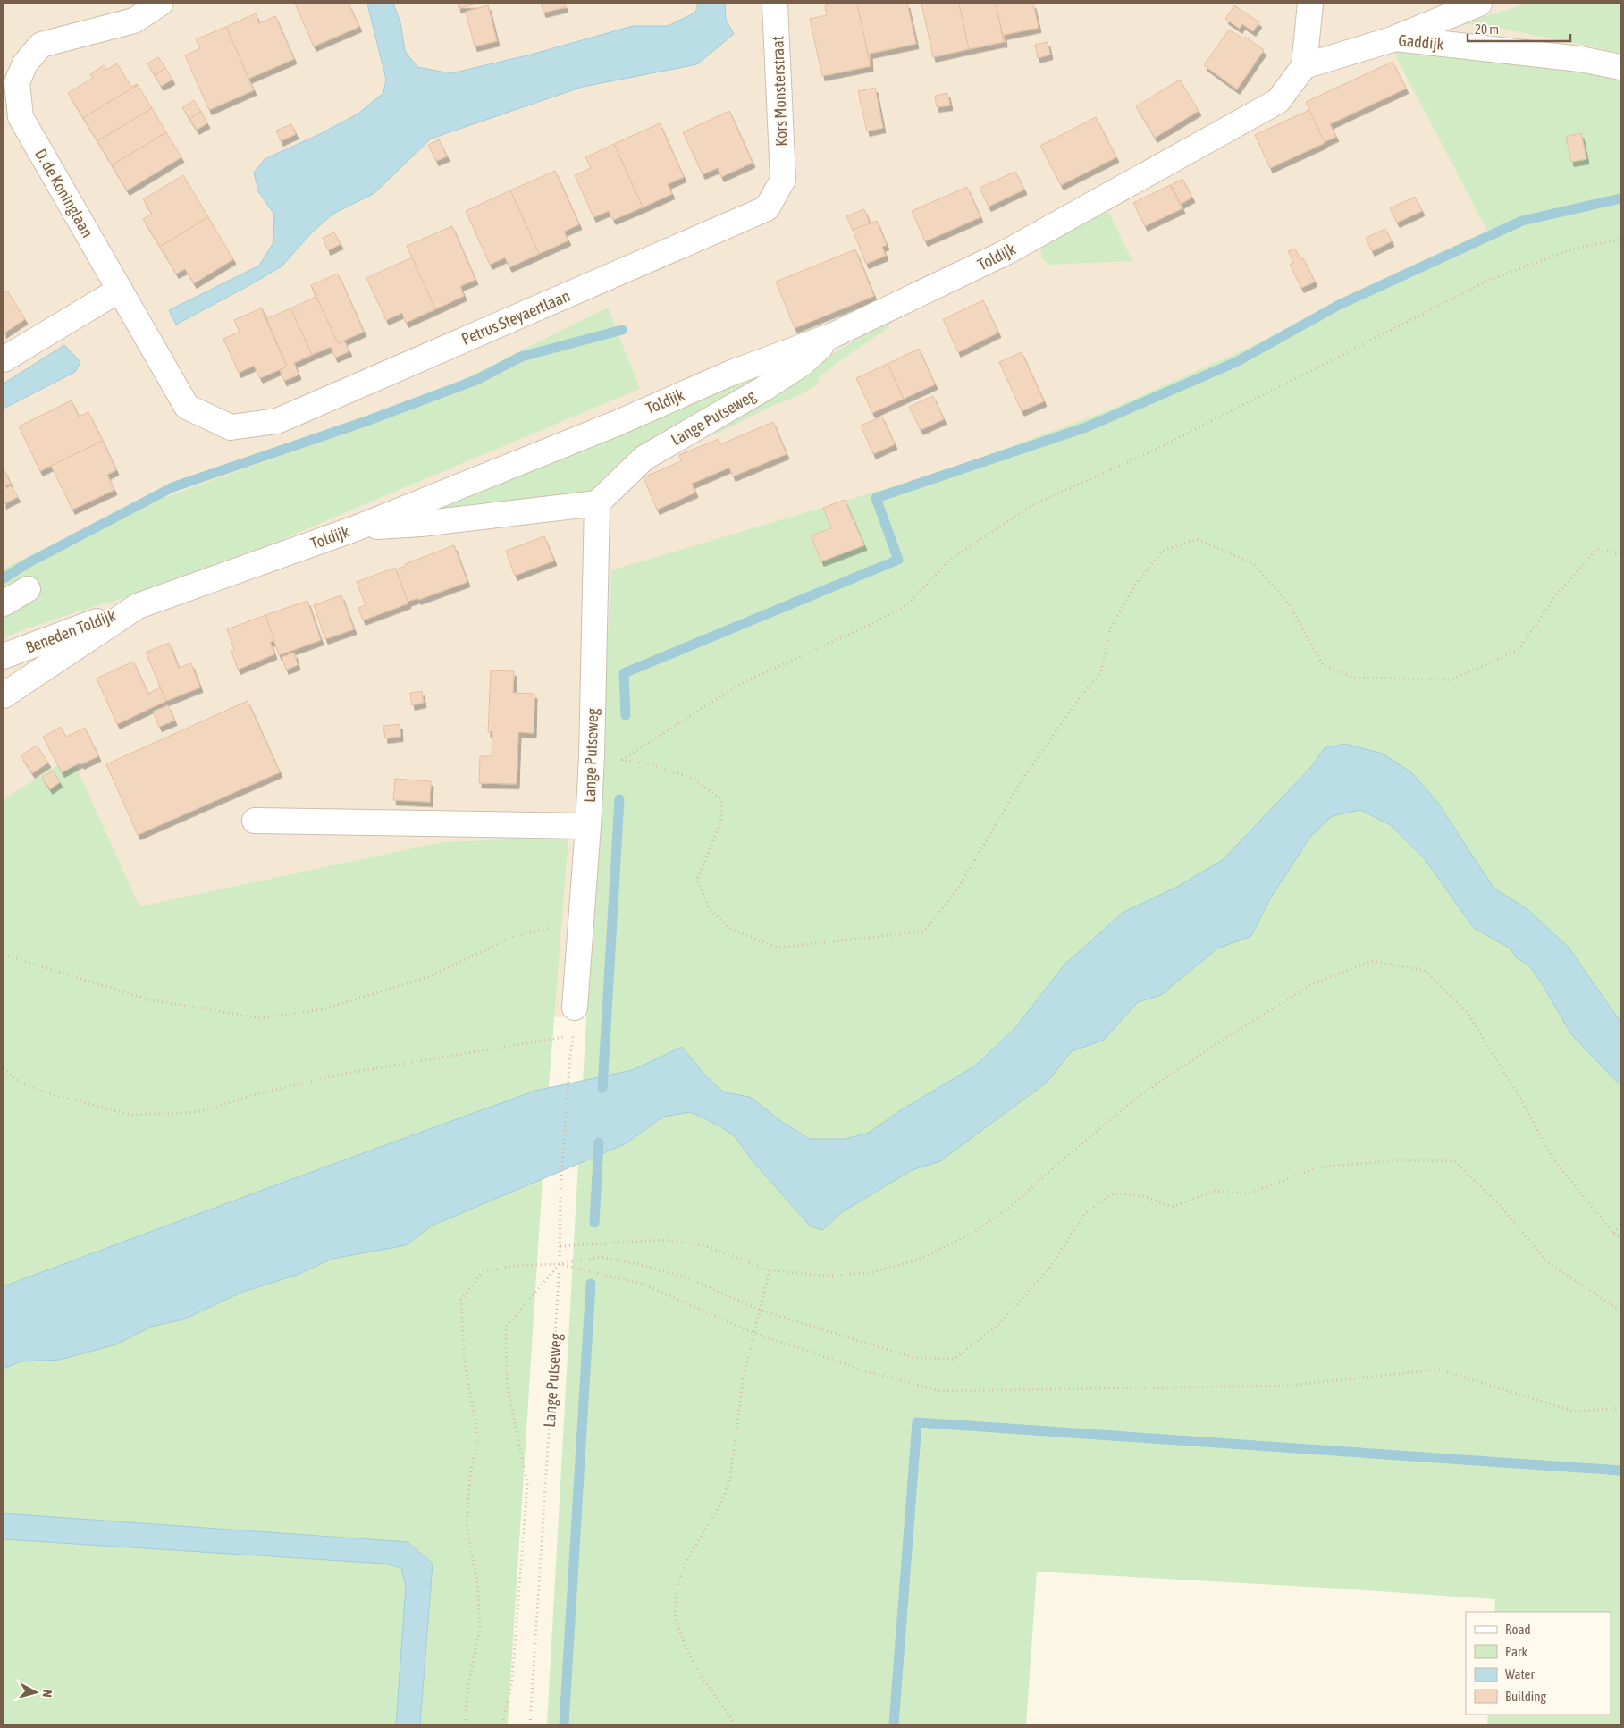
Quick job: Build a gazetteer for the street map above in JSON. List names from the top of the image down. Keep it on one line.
{"streets":{"street":["Gaddijk","Kors Monsterstraat","D. de Koninglaan","Toldijk","Petrus Steyaertlaan","Lange Putseweg","Beneden Toldijk"]},"crossings":[["Gaddijk","Toldijk"],["Kors Monsterstraat","Petrus Steyaertlaan"],["D. de Koninglaan","Petrus Steyaertlaan"],["Toldijk","Lange Putseweg"],["Toldijk","Beneden Toldijk"]],"legend":["Road","Park","Water","Building"],"scale_bar":"20 m","north":"right"}
